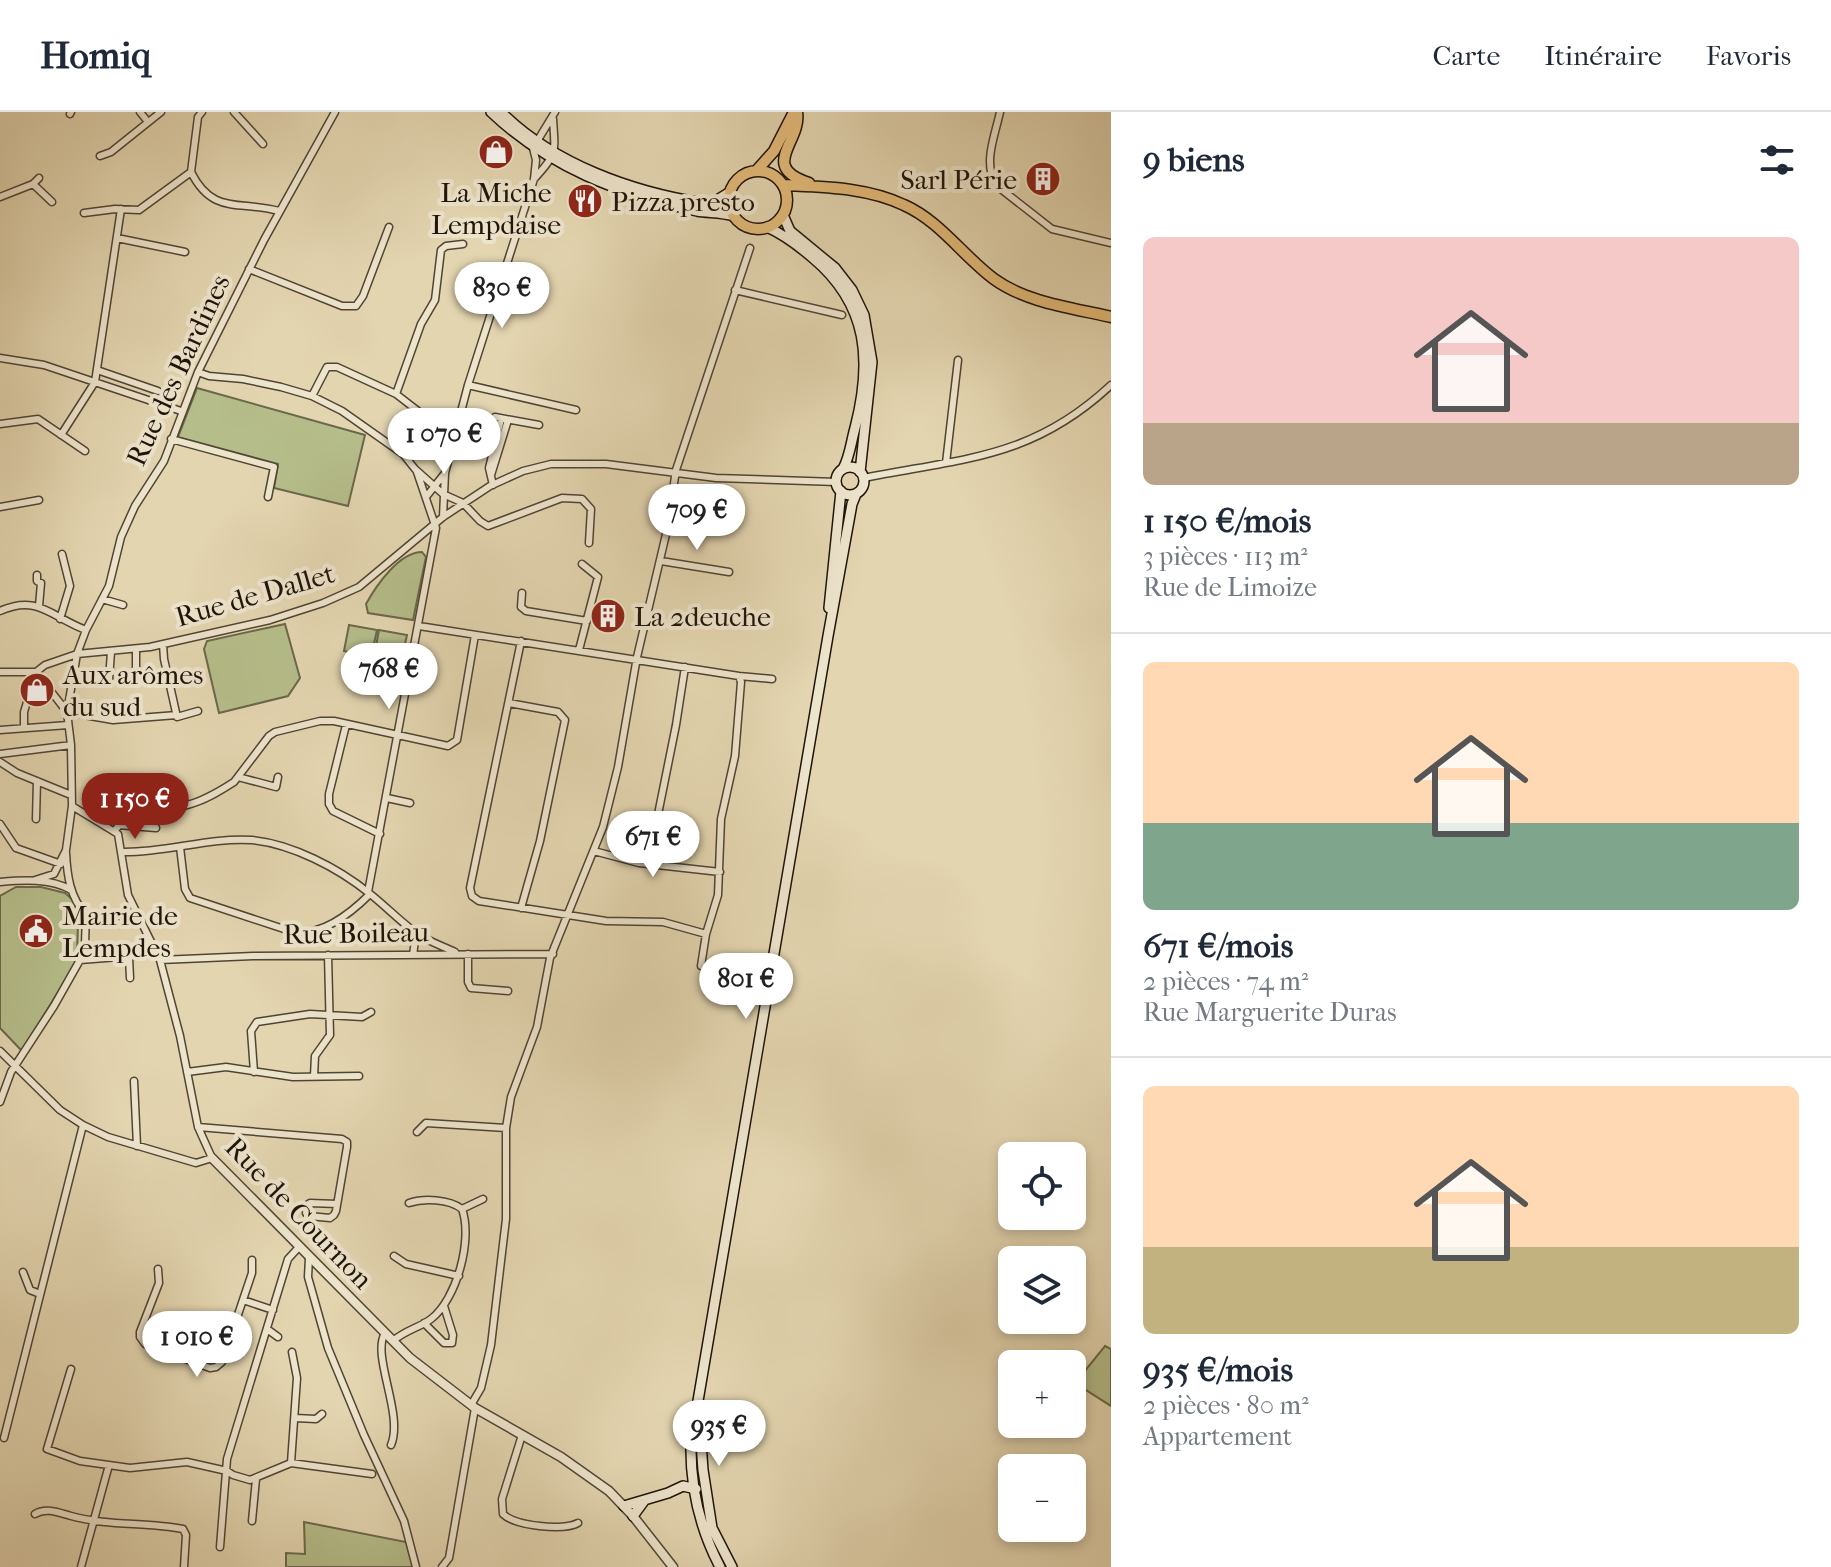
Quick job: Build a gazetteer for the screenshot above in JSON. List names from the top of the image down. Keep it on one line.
{"streets":{"street":["Rue des Bardines","Rue de Dallet","Rue Boileau","Rue de Cournon"]},"crossings":[["Rue des Bardines","Rue de Dallet"],["Rue Boileau","Rue de Cournon"]],"places":{"shop":["La Miche Lempdaise","Aux arômes du sud"],"building":["Sarl Périe","La 2deuche"],"restaurant":["Pizza presto"],"public building":["Mairie de Lempdes"]},"page":{"header":"Homiq","nav":["Carte","Itinéraire","Favoris"],"heading":"9 biens","list":[{"name":"1 150 €/mois","note":"3 pièces · 113 m² · Rue de Limoize"},{"name":"671 €/mois","note":"2 pièces · 74 m² · Rue Marguerite Duras"},{"name":"935 €/mois","note":"2 pièces · 80 m² · Appartement"}],"price":["830 €","1 070 €","709 €","768 €","1 150 €","671 €","801 €","1 010 €","935 €"],"map_buttons":["+","−"]}}
